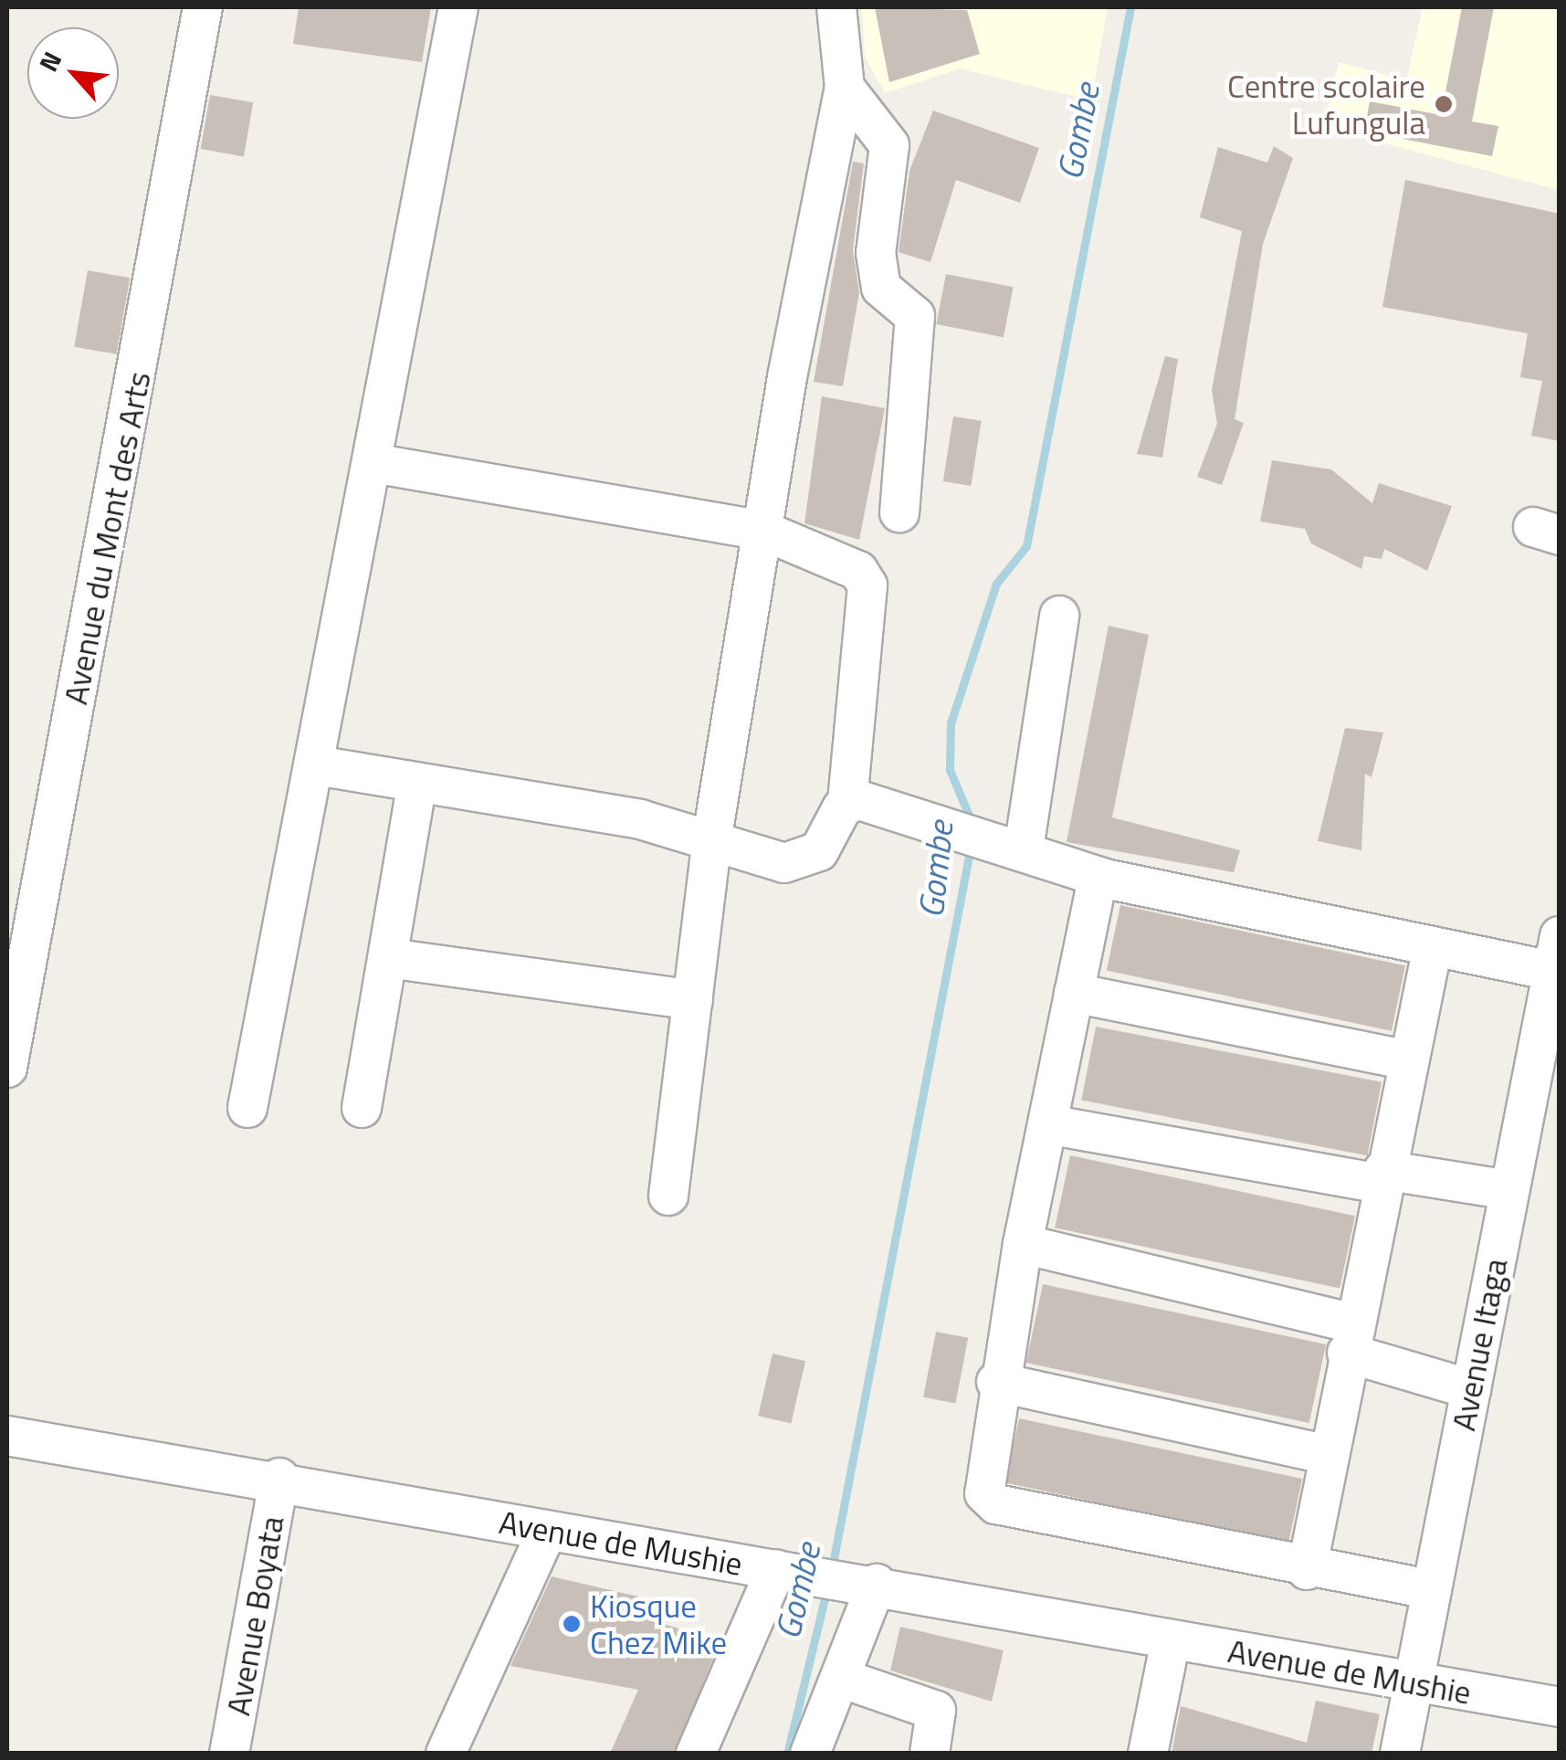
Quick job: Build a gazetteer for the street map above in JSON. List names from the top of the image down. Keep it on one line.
{"streets":{"street":["Avenue du Mont des Arts","Avenue Itaga","Avenue de Mushie","Avenue Boyata"]},"crossings":[["Avenue Itaga","Avenue de Mushie"],["Avenue de Mushie","Avenue Boyata"]],"water":["Gombe"],"places":["Centre scolaire Lufungula","Kiosque Chez Mike"],"north":"top left"}
